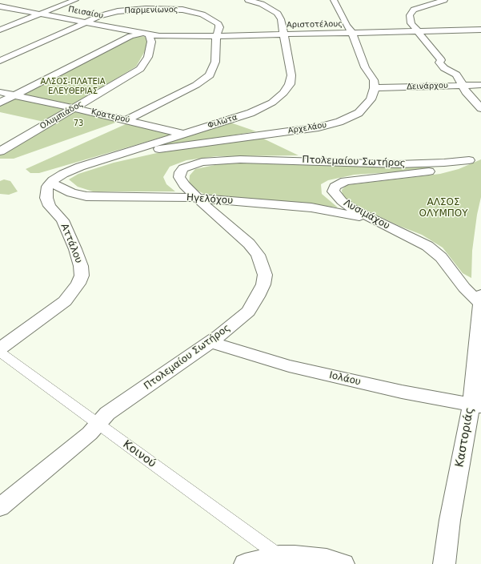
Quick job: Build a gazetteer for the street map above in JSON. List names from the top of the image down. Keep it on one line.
{"streets":{"street":["Παρμενίωνος","Πεισαίου","Αριστοτέλους","Δεινάρχου","Ολυμπιάδος","Κρατερού","Φιλώτα","Αρχελάου","Πτολεμαίου Σωτήρος","Ηγελόχου","Λυσιμάχου","Αττάλου","Ιολάου","Καστοριάς","Κοινού"]},"crossings":[["Παρμενίωνος","Πεισαίου"],["Παρμενίωνος","Αριστοτέλους"],["Παρμενίωνος","Κρατερού"],["Πεισαίου","Αριστοτέλους"],["Πεισαίου","Ολυμπιάδος"],["Αριστοτέλους","Ολυμπιάδος"],["Αριστοτέλους","Φιλώτα"],["Δεινάρχου","Αρχελάου"],["Ολυμπιάδος","Κρατερού"],["Κρατερού","Φιλώτα"],["Φιλώτα","Αρχελάου"],["Φιλώτα","Ηγελόχου"],["Φιλώτα","Αττάλου"],["Πτολεμαίου Σωτήρος","Ηγελόχου"],["Πτολεμαίου Σωτήρος","Λυσιμάχου"],["Πτολεμαίου Σωτήρος","Ιολάου"],["Πτολεμαίου Σωτήρος","Κοινού"],["Ηγελόχου","Λυσιμάχου"],["Ηγελόχου","Αττάλου"],["Λυσιμάχου","Καστοριάς"],["Ιολάου","Καστοριάς"]],"parks":["ΑΛΣΟΣ-ΠΛΑΤΕΙΑ ΕΛΕΥΘΕΡΙΑΣ","73","ΑΛΣΟΣ ΟΛΥΜΠΟΥ"]}
